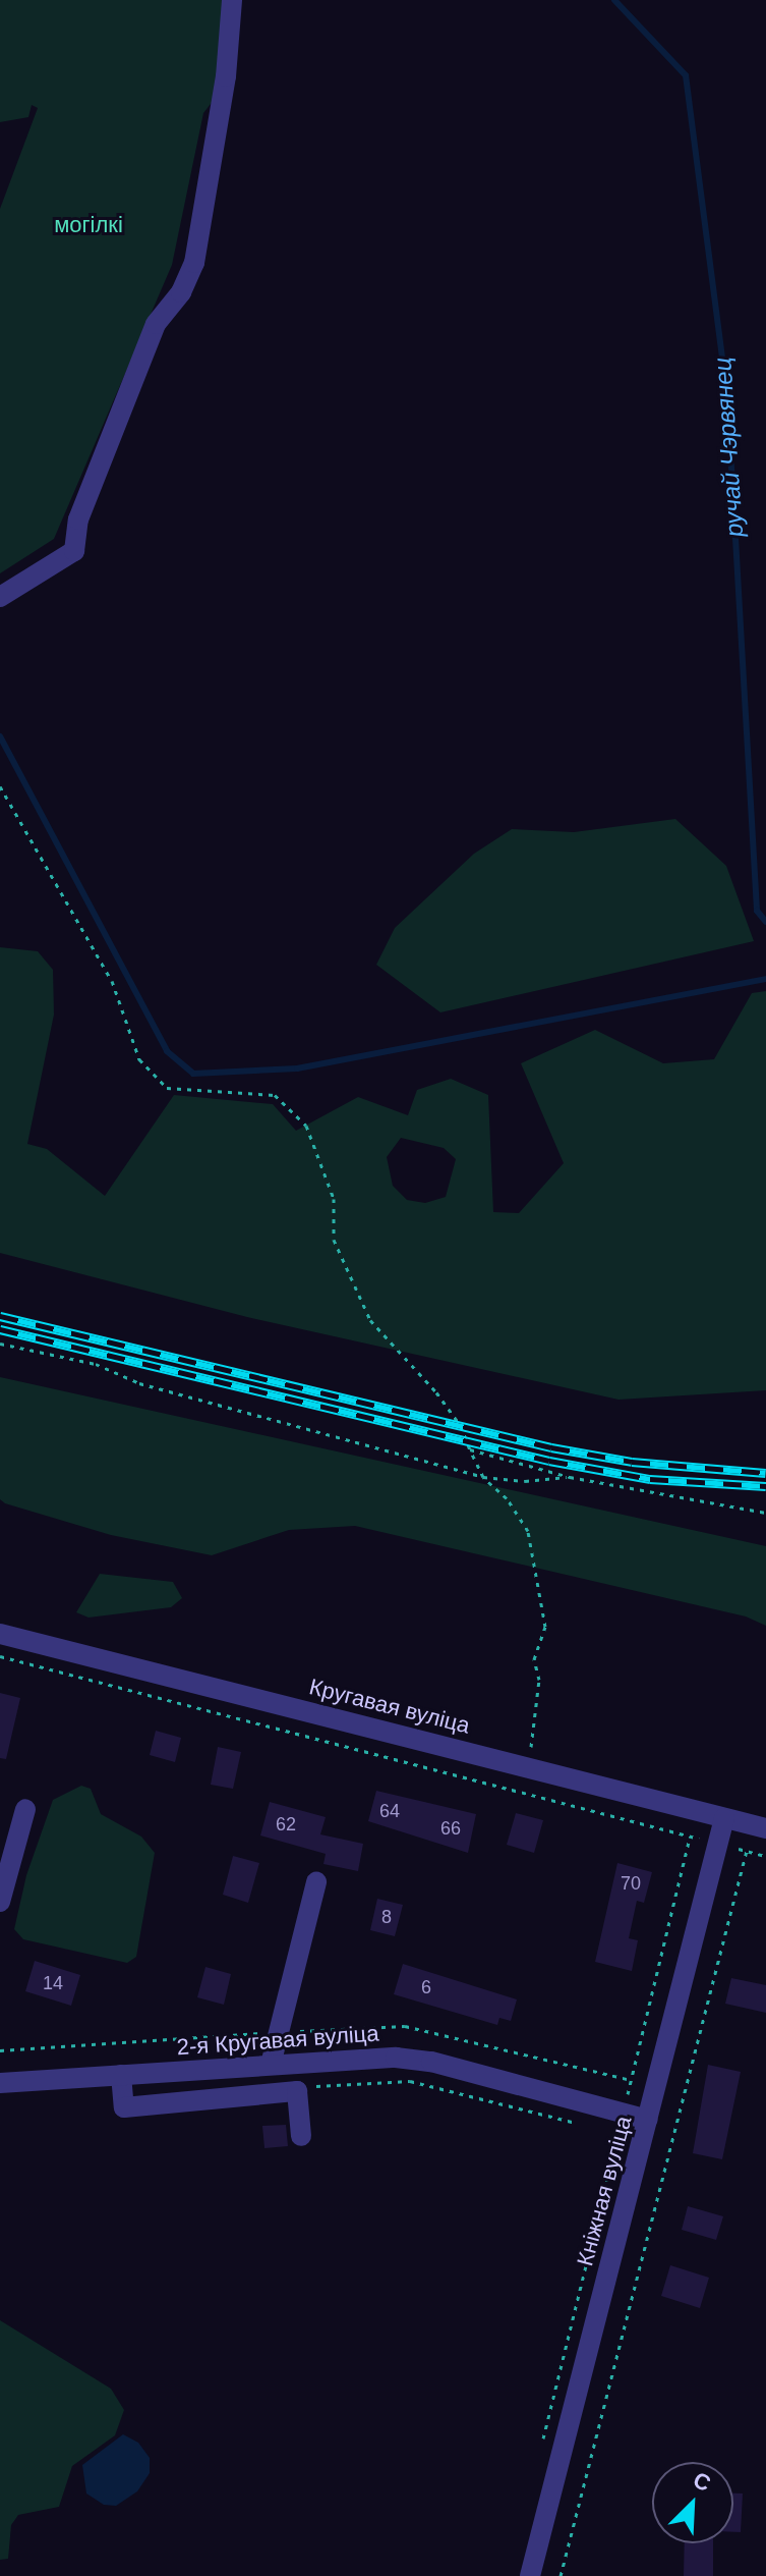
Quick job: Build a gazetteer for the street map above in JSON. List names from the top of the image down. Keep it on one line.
{"streets":{"street":["Кругавая вуліца","2-я Кругавая вуліца","Кніжная вуліца"]},"crossings":[["Кругавая вуліца","Кніжная вуліца"],["2-я Кругавая вуліца","Кніжная вуліца"]],"water":["ручай Чэрвянец"],"parks":["могілкі"],"house_numbers":["64","62","66","70","8","14","6"],"north":"top right"}
